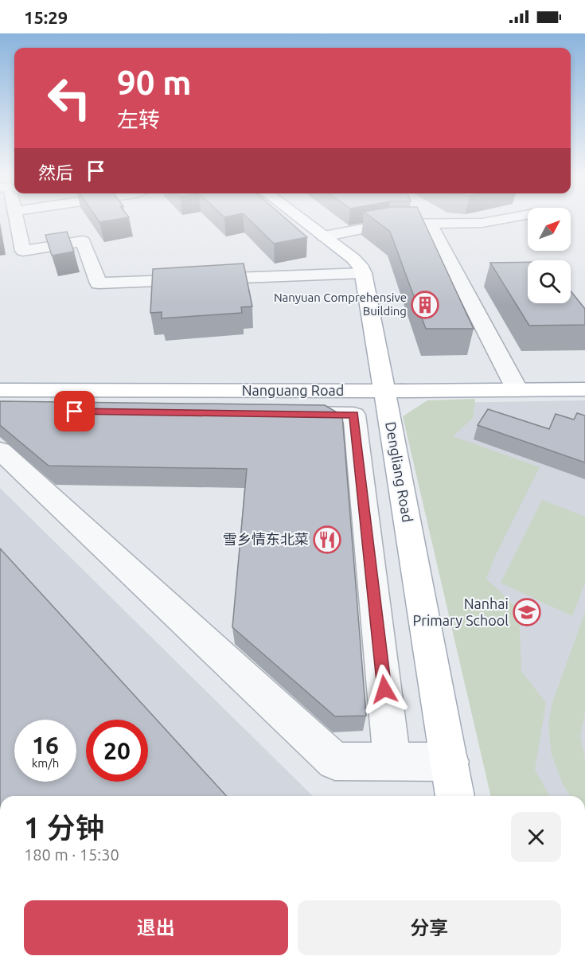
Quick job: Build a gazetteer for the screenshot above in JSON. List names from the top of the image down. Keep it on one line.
{"streets":{"main road":["Nanguang Road","Dengliang Road"]},"crossings":[["Nanguang Road","Dengliang Road"]],"places":{"building":["Nanyuan Comprehensive Building"],"restaurant":["雪乡情东北菜"],"school or university":["Nanhai Primary School"]},"north":"top right","page":{"status":"15:29","turn":["90 m","左转"],"then":"然后","speed":"16 km/h","limit":"20","heading":["1 分钟","180 m · 15:30"],"buttons":["退出","分享"]}}
